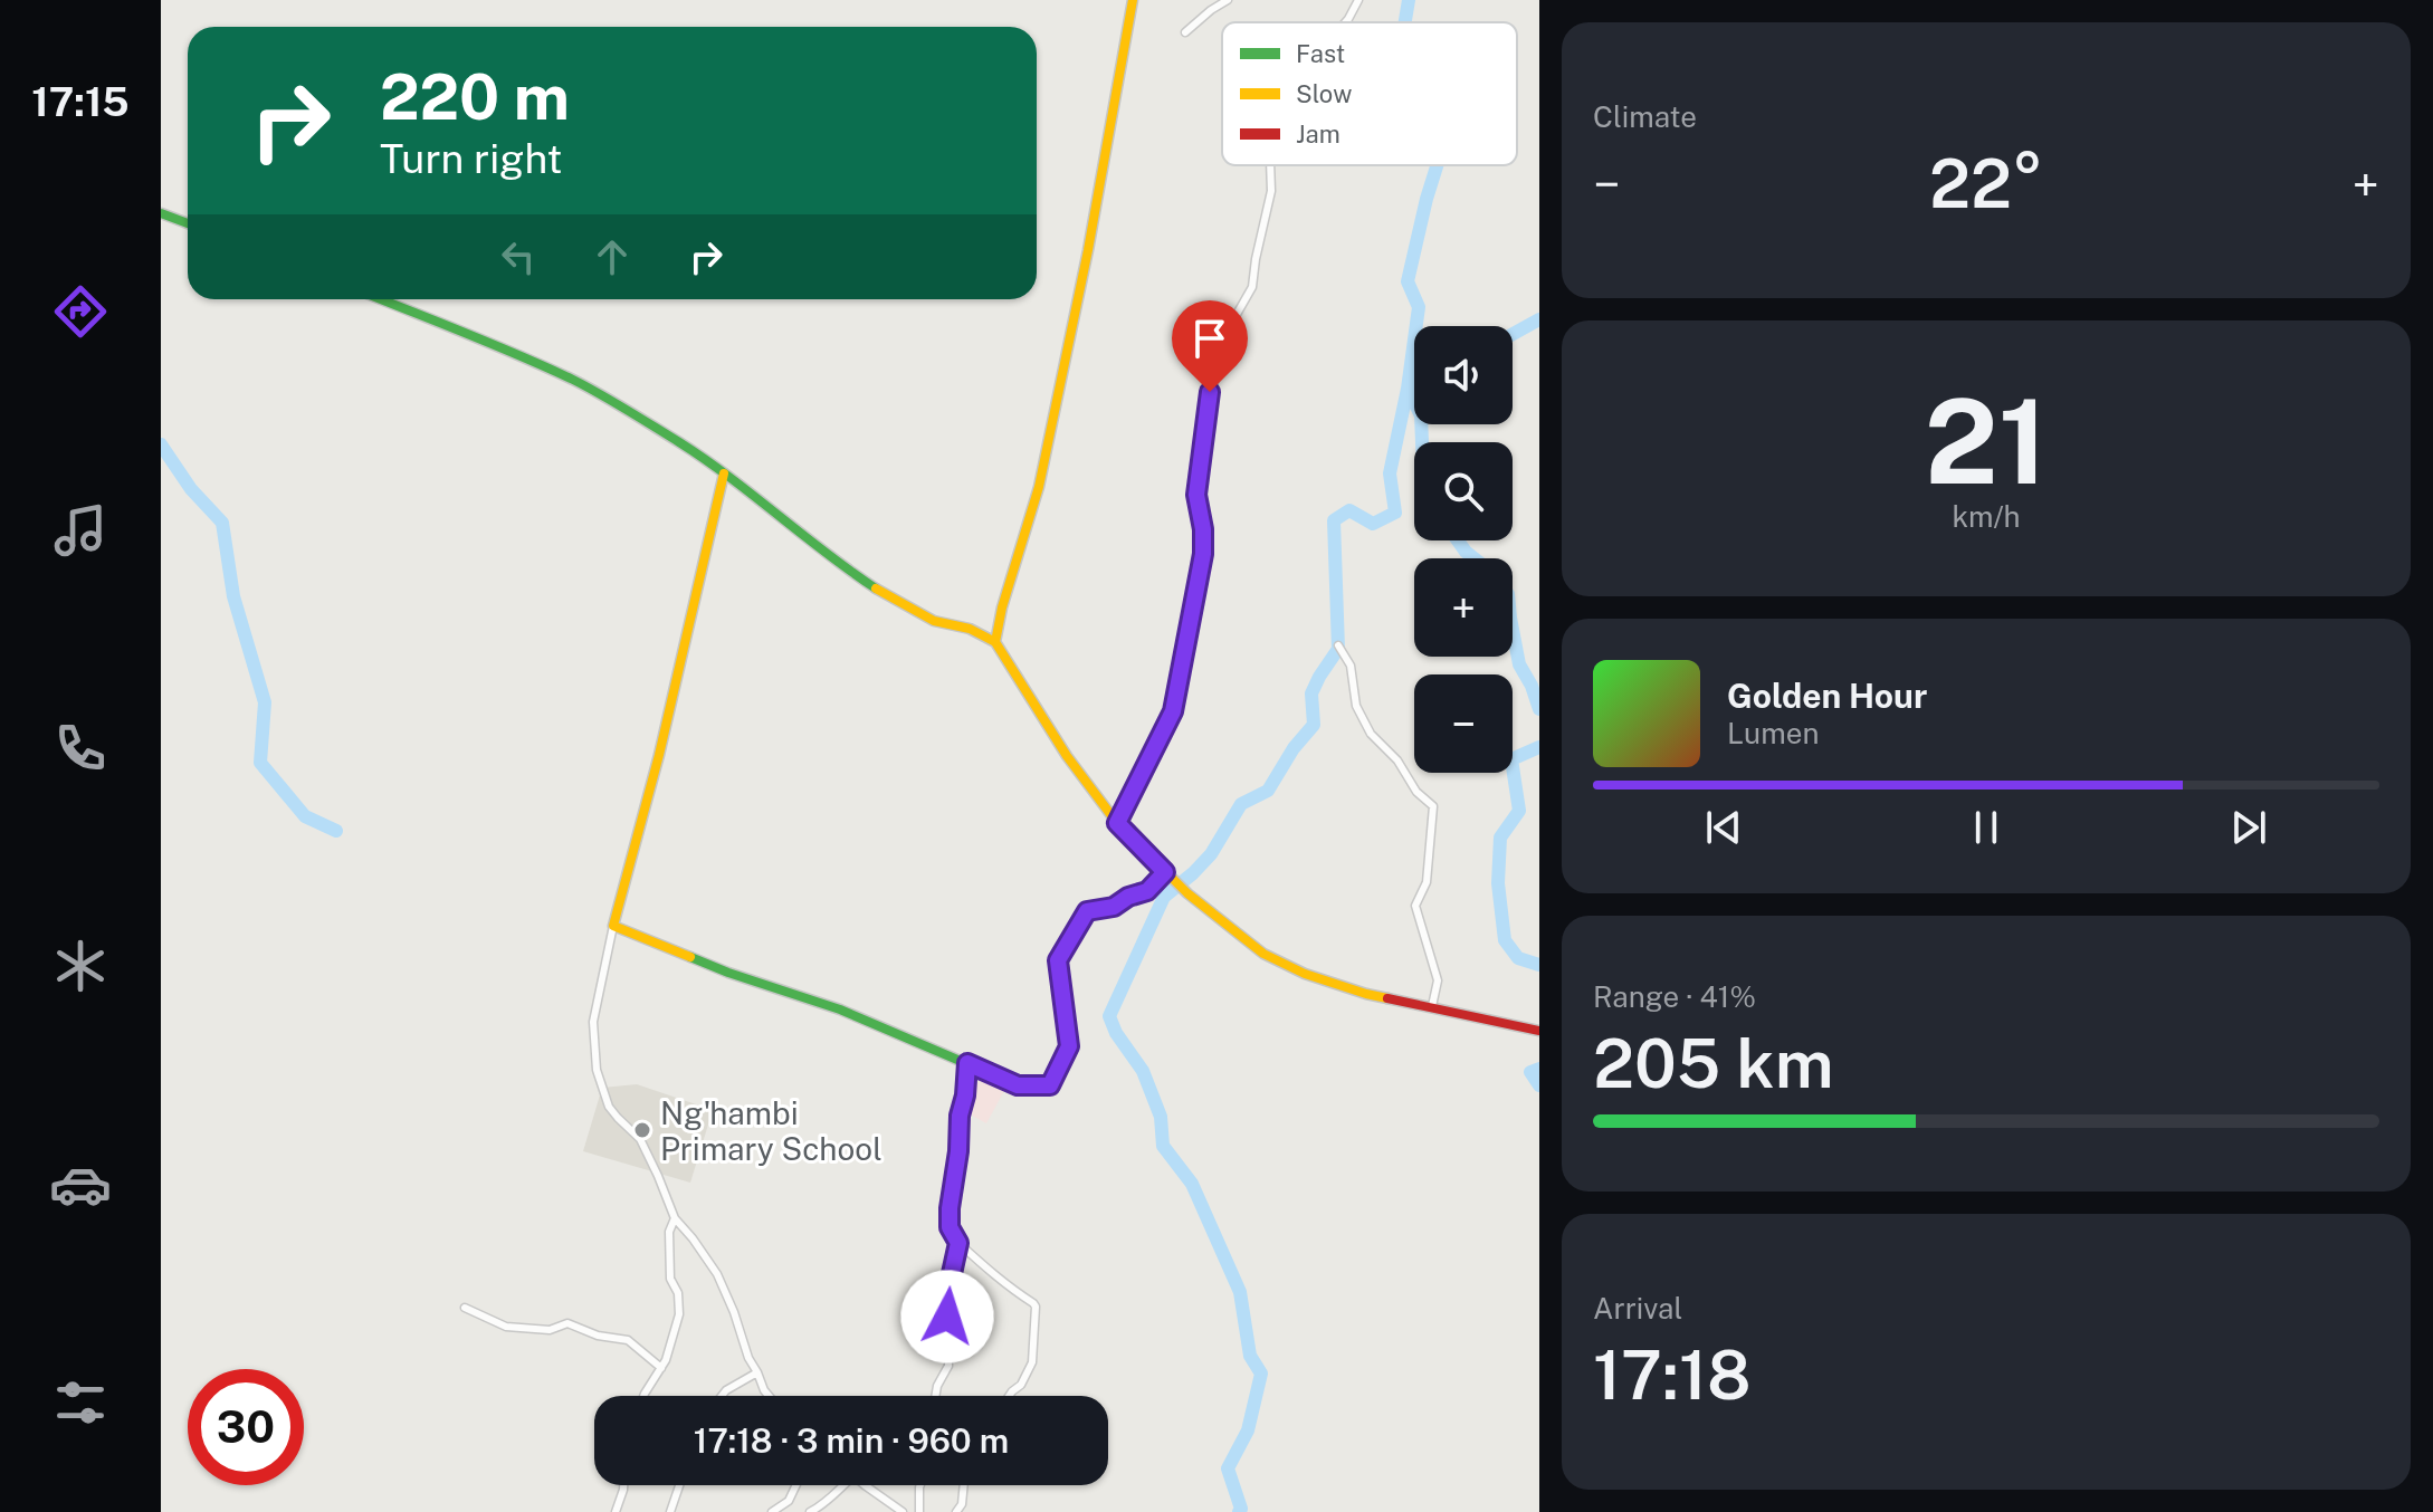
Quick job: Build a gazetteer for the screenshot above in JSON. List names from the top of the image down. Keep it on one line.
{"places":["Ng'hambi Primary School"],"legend":["Fast","Slow","Jam"],"page":{"tabs":"17:15","tile":["Climate",["21","km/h"],["Range · 41%","205 km"],["Arrival","17:18"]],"turn":["220 m","Turn right"],"heat":["−","22°","+"],"map_buttons":["+","−"],"song":["Golden Hour","Lumen"],"limit":"30","trip":"17:18 · 3 min · 960 m"}}
